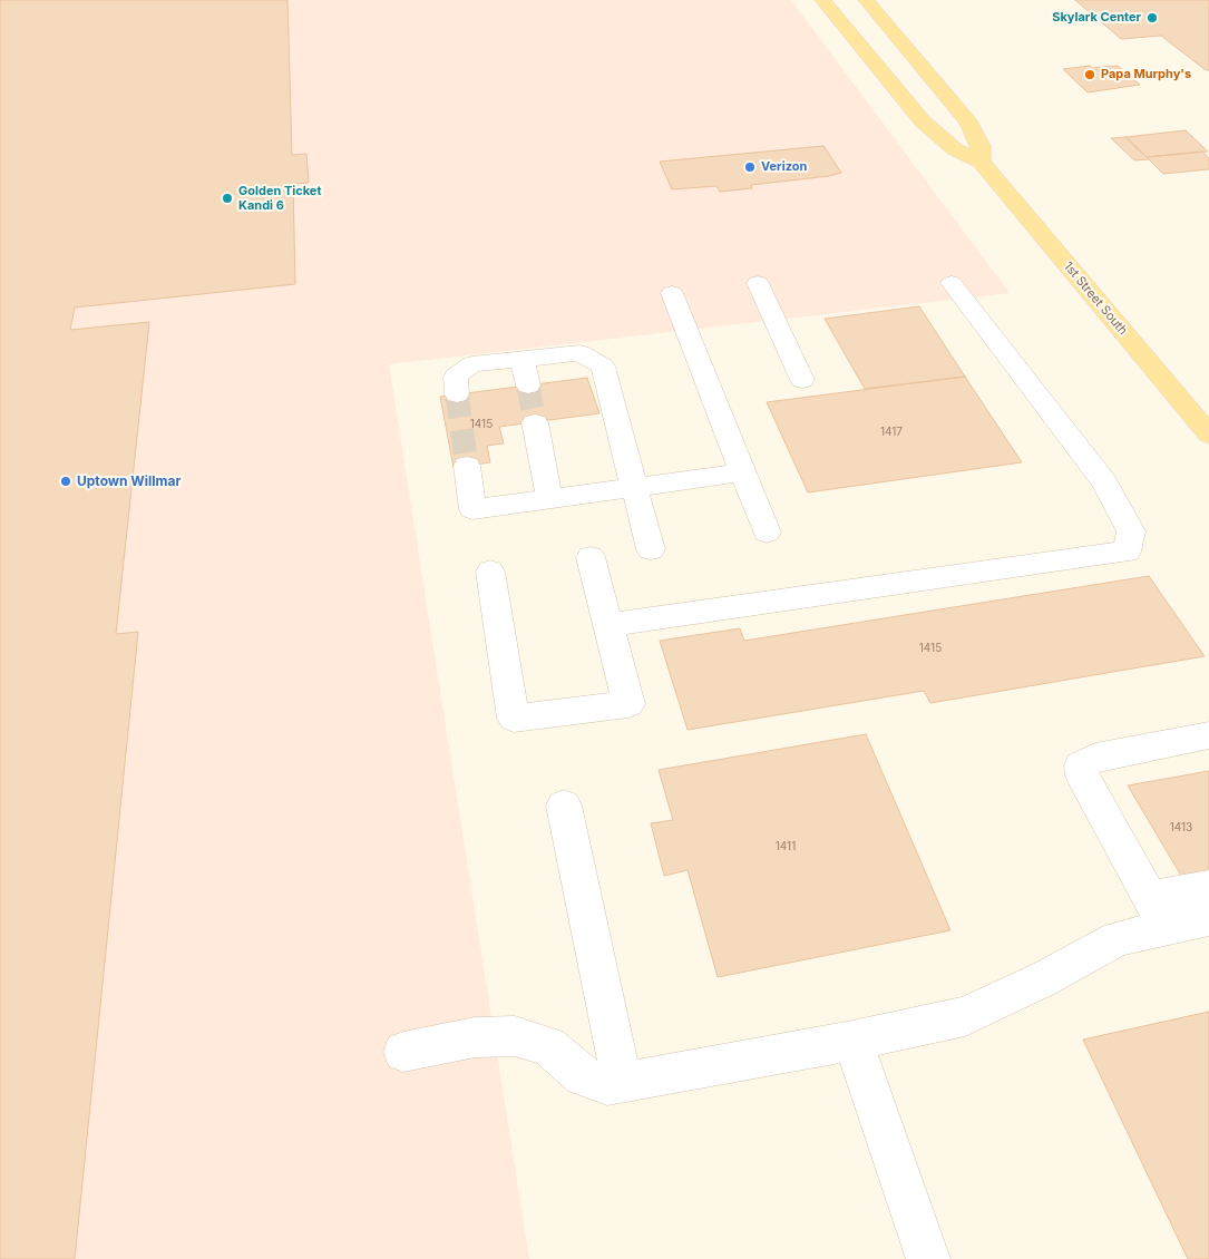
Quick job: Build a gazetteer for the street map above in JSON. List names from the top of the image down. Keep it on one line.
{"streets":{"main road":["1st Street South"]},"places":["Skylark Center","Papa Murphy's","Verizon","Golden Ticket Kandi 6","Uptown Willmar"],"house_numbers":["1415","1417","1415","1413","1411"]}
